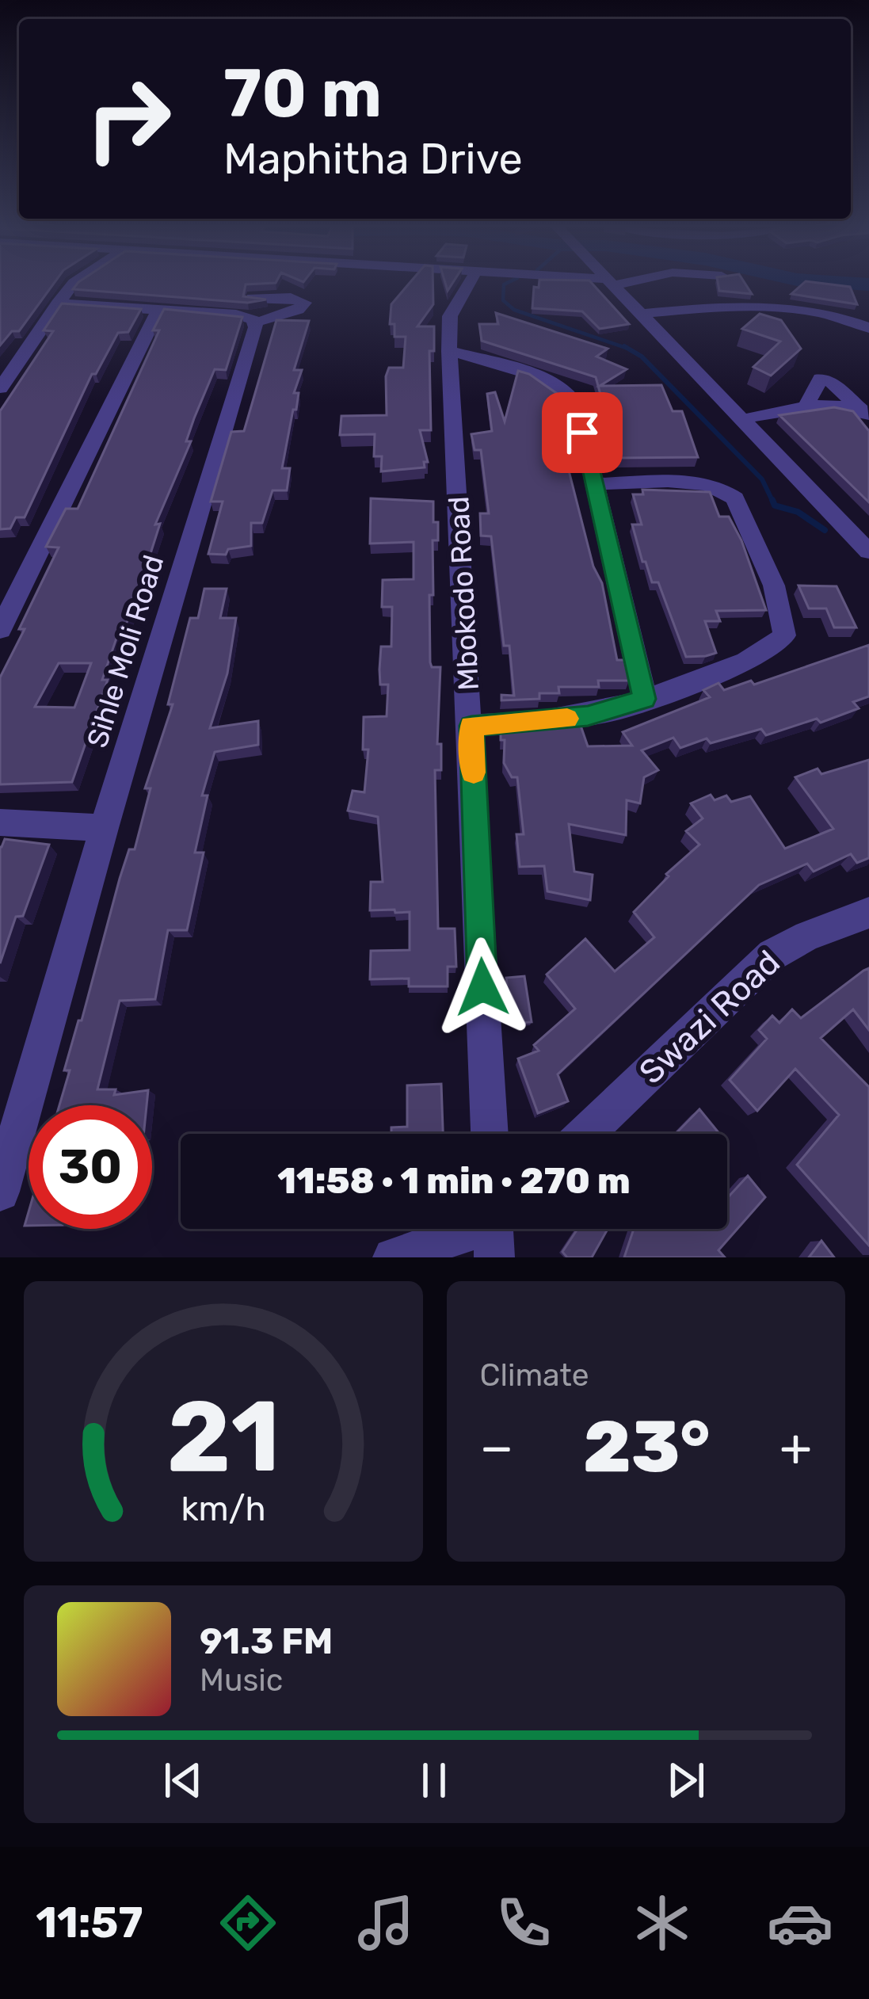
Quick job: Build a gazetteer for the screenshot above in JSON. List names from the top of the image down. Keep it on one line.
{"streets":{"street":["Mbokodo Road","Sihle Moli Road","Swazi Road"]},"page":{"turn":["70 m","Maphitha Drive"],"limit":"30","trip":"11:58 · 1 min · 270 m","tile":"Climate","heat":["−","23°","+"],"song":["91.3 FM","Music"],"tabs":"11:57","gauge":["21","km/h"]}}
